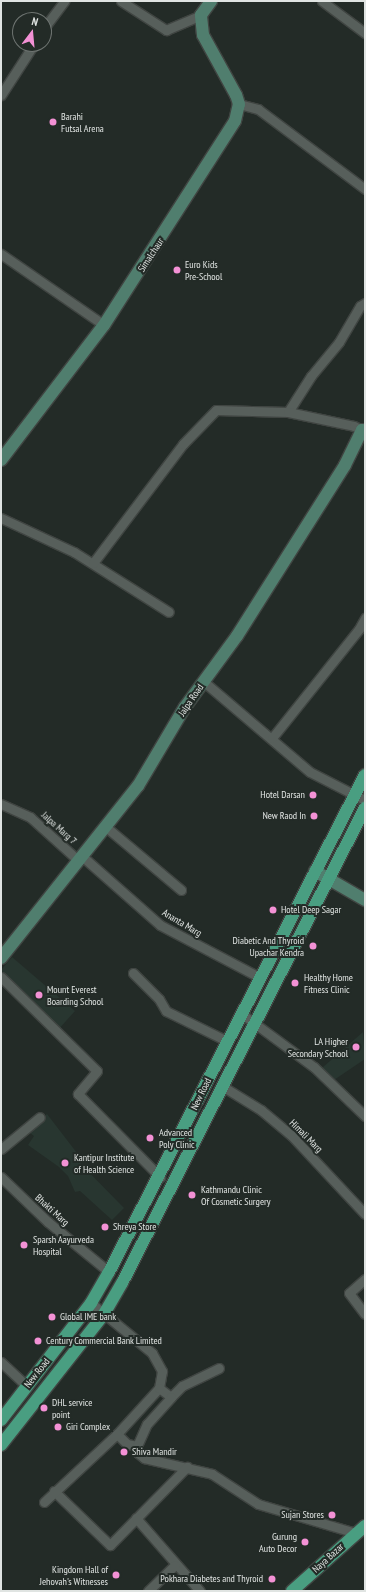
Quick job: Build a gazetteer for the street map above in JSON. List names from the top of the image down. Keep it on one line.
{"streets":{"main road":["New Road","Naya Bazar"],"street":["Simalchaur","Jalpa Road","Jalpa Marg 7","Ananta Marg","Himali Marg","Bhakti Marg"]},"crossings":[["Jalpa Road","Jalpa Marg 7"],["Jalpa Road","Ananta Marg"],["Jalpa Marg 7","Ananta Marg"],["Ananta Marg","New Road"],["New Road","Himali Marg"],["New Road","Bhakti Marg"]],"places":["Barahi Futsal Arena","Euro Kids Pre-School","Hotel Darsan","New Raod In","Hotel Deep Sagar","Diabetic And Thyroid Upachar Kendra","Healthy Home Fitness Clinic","Mount Everest Boarding School","LA Higher Secondary School","Advanced Poly Clinic","Kantipur Institute of Health Science","Kathmandu Clinic Of Cosmetic Surgery","Shreya Store","Sparsh Aayurveda Hospital","Global IME bank","Century Commercial Bank Limited","DHL service point","Giri Complex","Shiva Mandir","Sujan Stores","Gurung Auto Decor","Kingdom Hall of Jehovah's Witnesses","Pokhara Diabetes and Thyroid"],"north":"top"}
